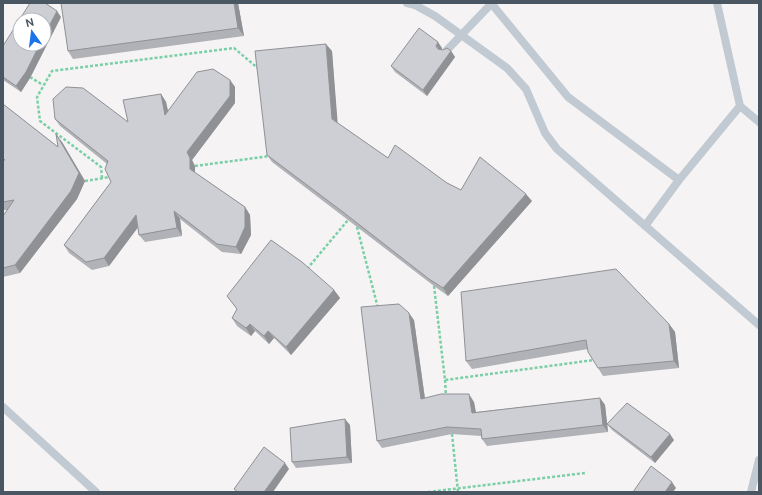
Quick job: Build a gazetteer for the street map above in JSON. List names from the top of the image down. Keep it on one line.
{"north":"top"}
